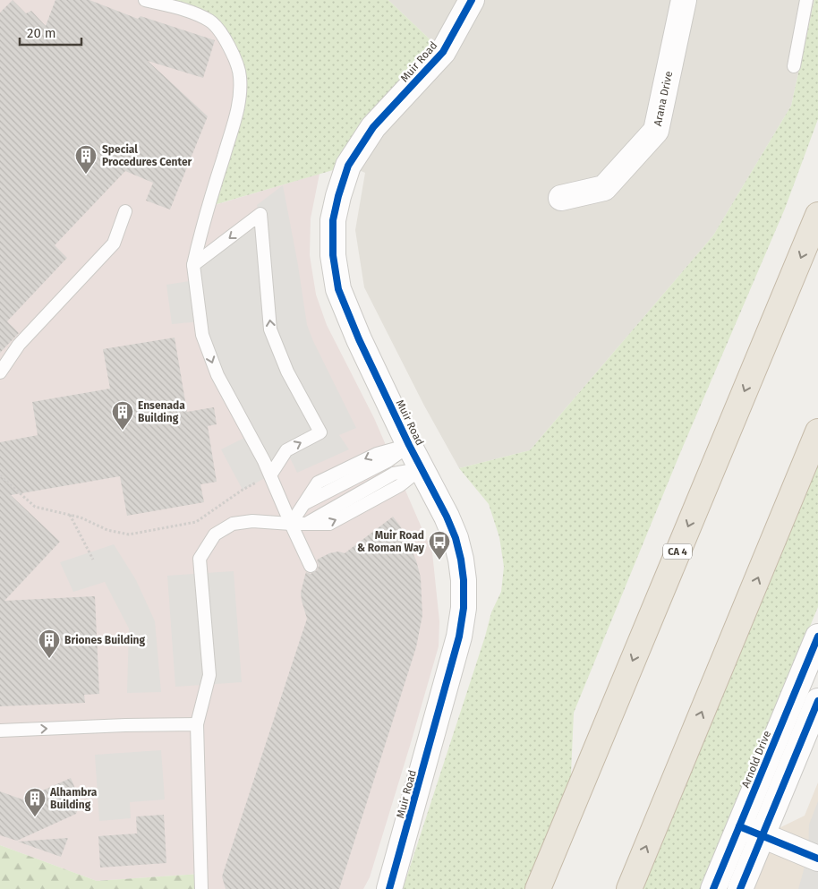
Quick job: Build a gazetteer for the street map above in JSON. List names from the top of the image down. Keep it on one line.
{"streets":{"highway":["CA 4"],"street":["Muir Road","Arana Drive","Arnold Drive"]},"places":{"building":["Special Procedures Center","Ensenada Building","Briones Building","Alhambra Building"],"bus stop":["Muir Road & Roman Way"]},"scale_bar":"20 m"}
